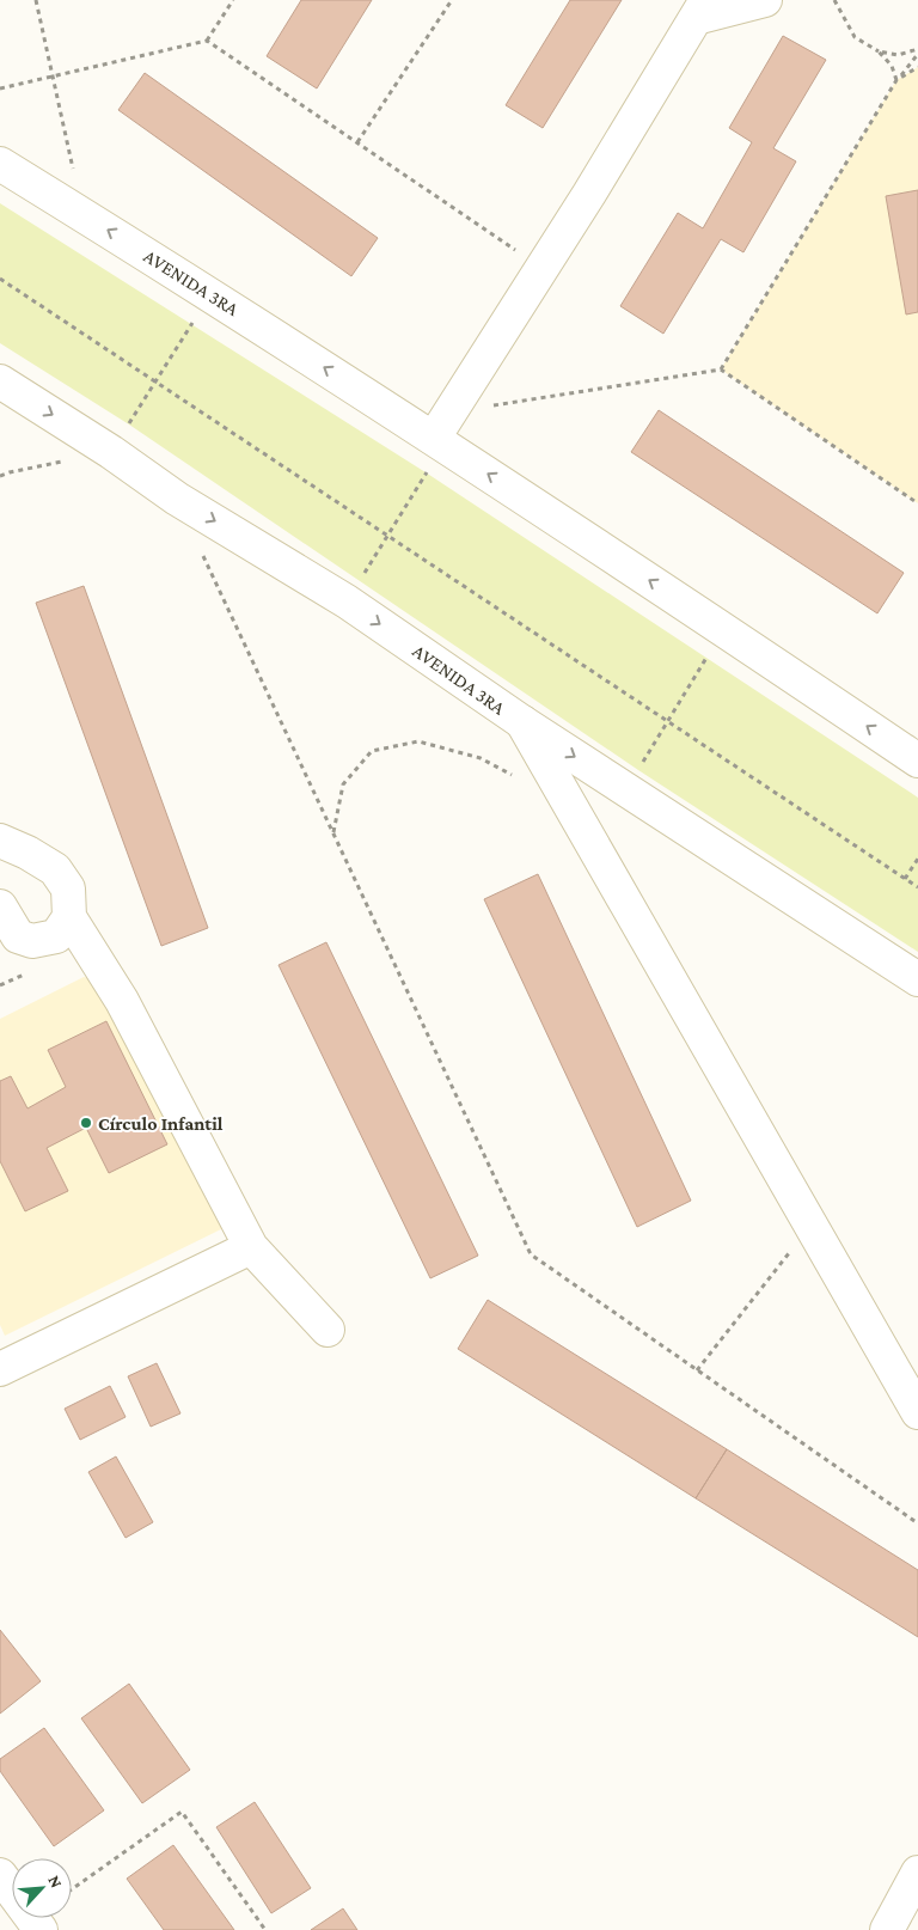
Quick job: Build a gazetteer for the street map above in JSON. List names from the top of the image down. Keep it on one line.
{"streets":{"street":["AVENIDA 3RA"]},"places":["Círculo Infantil"],"north":"top right"}
